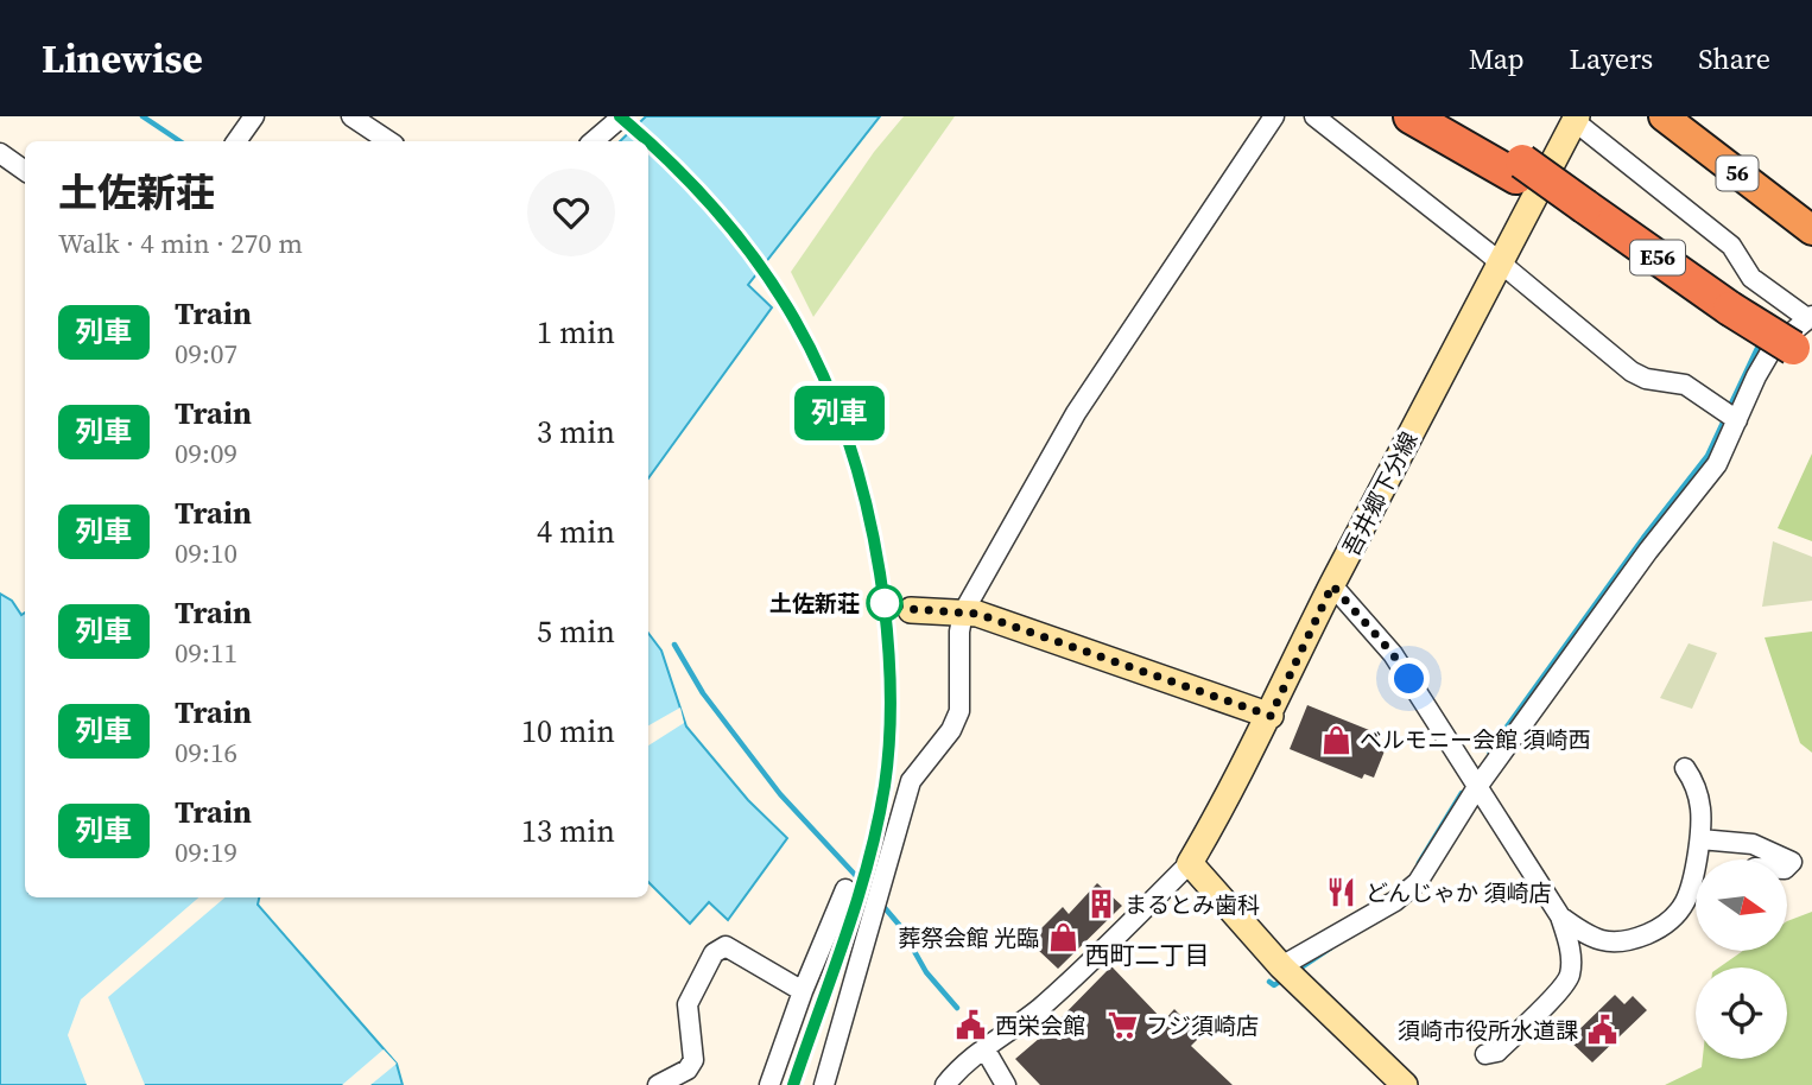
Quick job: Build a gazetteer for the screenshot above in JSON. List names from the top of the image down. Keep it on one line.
{"streets":{"highway":["56","E56"],"main road":["吾井郷下分線"]},"districts":["西町二丁目"],"places":{"other":["土佐新荘"],"shop":["ベルモニー会館 須崎西","葬祭会館 光臨"],"restaurant":["どんじゃか 須崎店"],"building":["まるとみ歯科"],"public building":["西栄会館","須崎市役所水道課"],"supermarket":["フジ須崎店"]},"north":"right","page":{"header":"Linewise","nav":["Map","Layers","Share"],"on_map":"列車","heading":["土佐新荘","Walk · 4 min · 270 m"],"list":[{"mark":"列車","name":"Train","note":"09:07","value":"1 min"},{"mark":"列車","name":"Train","note":"09:09","value":"3 min"},{"mark":"列車","name":"Train","note":"09:10","value":"4 min"},{"mark":"列車","name":"Train","note":"09:11","value":"5 min"},{"mark":"列車","name":"Train","note":"09:16","value":"10 min"},{"mark":"列車","name":"Train","note":"09:19","value":"13 min"}]}}
